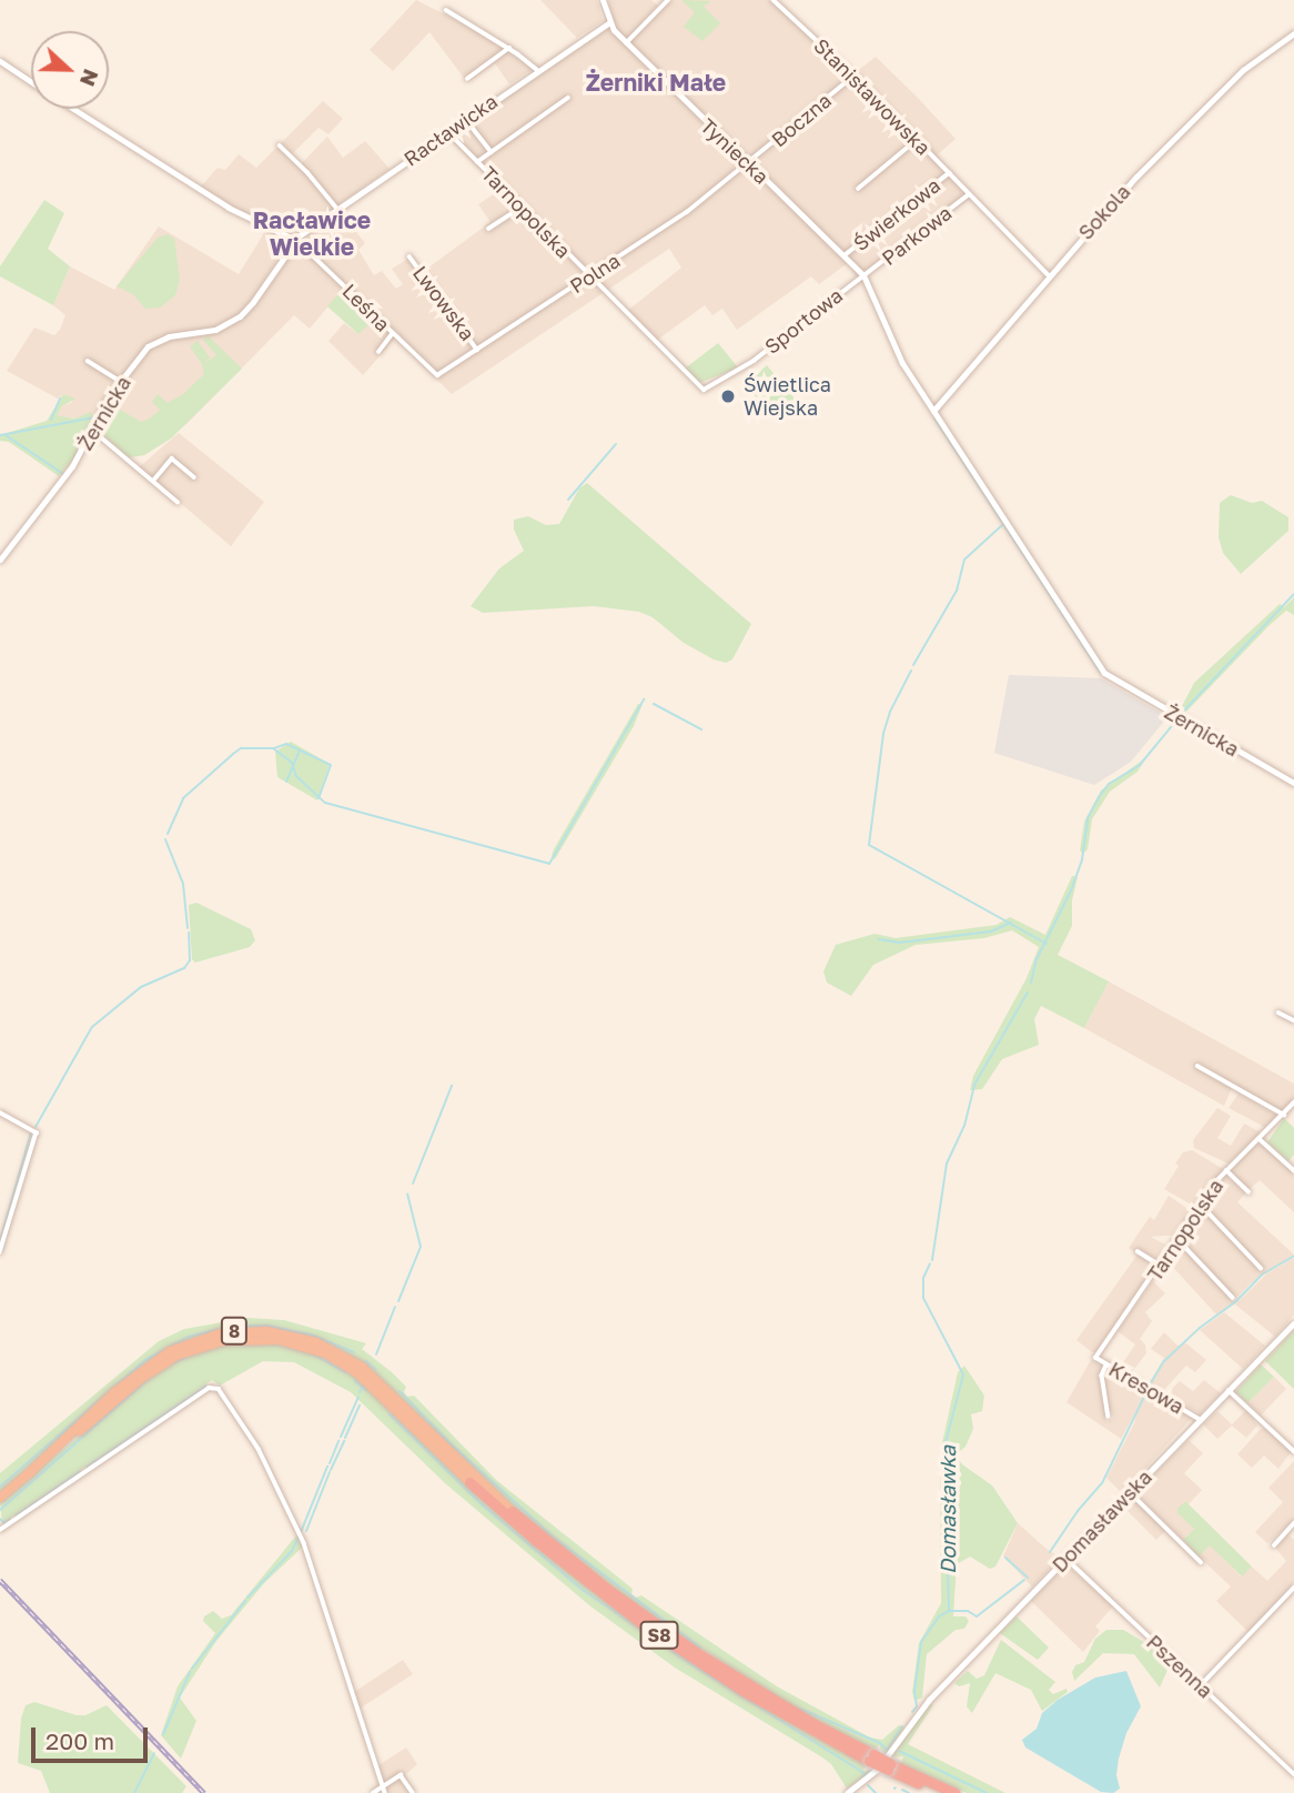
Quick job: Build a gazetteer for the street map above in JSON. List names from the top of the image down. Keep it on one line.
{"streets":{"highway":["8","S8"],"street":["Stanisławowska","Boczna","Racławicka","Tyniecka","Tarnopolska","Sokola","Świerkowa","Parkowa","Polna","Lwowska","Leśna","Sportowa","Żernicka","Kresowa","Domasławska","Pszenna"]},"crossings":[["Stanisławowska","Boczna"],["Stanisławowska","Sokola"],["Stanisławowska","Świerkowa"],["Stanisławowska","Parkowa"],["Boczna","Tyniecka"],["Boczna","Polna"],["Racławicka","Tyniecka"],["Racławicka","Tarnopolska"],["Racławicka","Leśna"],["Racławicka","Żernicka"],["Tyniecka","Sokola"],["Tyniecka","Świerkowa"],["Tyniecka","Parkowa"],["Tyniecka","Polna"],["Tyniecka","Sportowa"],["Tyniecka","Żernicka"],["Tarnopolska","Polna"],["Tarnopolska","Sportowa"],["Tarnopolska","Kresowa"],["Parkowa","Sportowa"],["Polna","Lwowska"],["Polna","Leśna"],["Leśna","Żernicka"],["8","S8"],["Kresowa","Domasławska"],["Domasławska","Pszenna"]],"districts":["Żerniki Małe","Racławice Wielkie"],"water":["Domasławka"],"places":["Świetlica Wiejska"],"scale_bar":"200 m","north":"right"}
